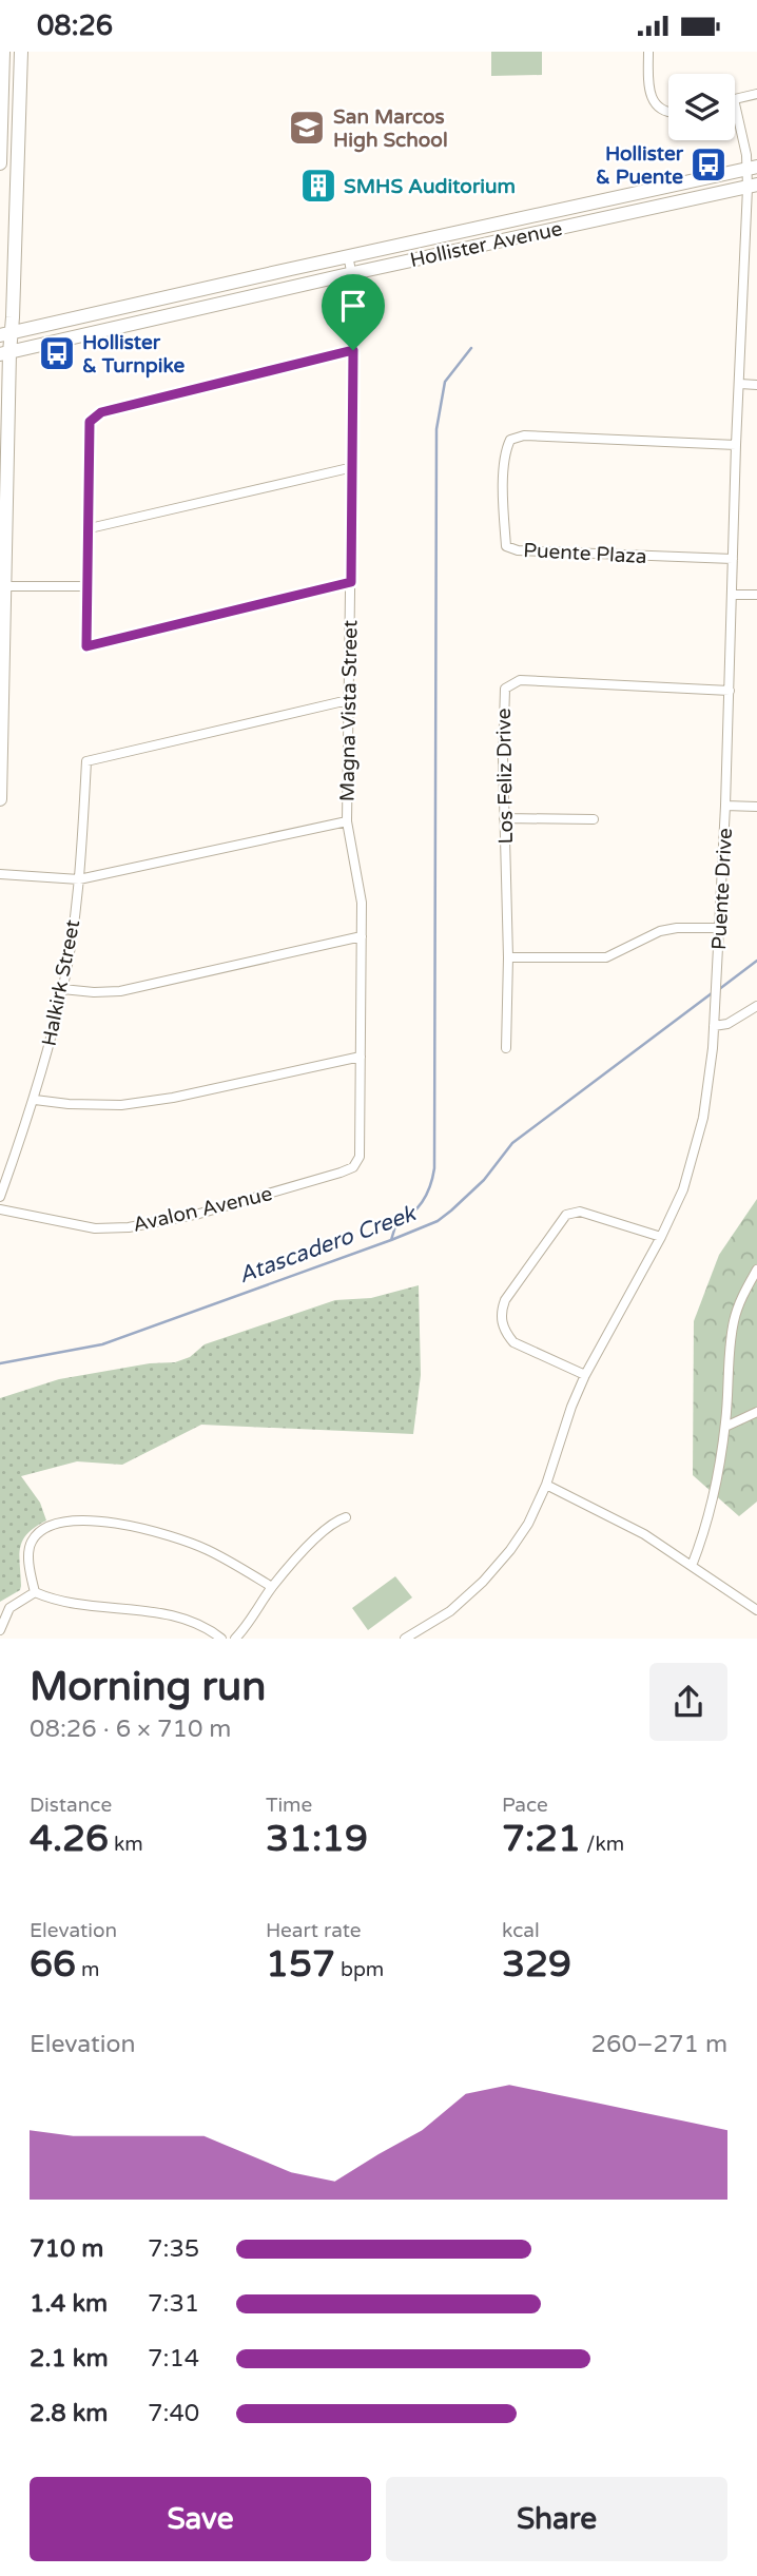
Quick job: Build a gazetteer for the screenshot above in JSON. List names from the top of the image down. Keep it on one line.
{"streets":{"main road":["Hollister Avenue"],"street":["Puente Plaza","Magna Vista Street","Los Feliz Drive","Puente Drive","Halkirk Street","Avalon Avenue"]},"crossings":[["Hollister Avenue","Magna Vista Street"],["Hollister Avenue","Puente Drive"],["Puente Plaza","Puente Drive"],["Magna Vista Street","Halkirk Street"],["Magna Vista Street","Avalon Avenue"],["Los Feliz Drive","Puente Drive"]],"water":["Atascadero Creek"],"places":{"school or university":["San Marcos High School"],"bus stop":["Hollister & Puente","Hollister & Turnpike"],"building":["SMHS Auditorium"]},"page":{"status":"08:26","heading":["Morning run","08:26 · 6 × 710 m"],"stats":[["Distance","4.26 km"],["Time","31:19"],["Pace","7:21 /km"],["Elevation","66 m"],["Heart rate","157 bpm"],["kcal","329"]],"chart":["Elevation","260–271 m"],"list":[{"name":"710 m","note":"7:35"},{"name":"1.4 km","note":"7:31"},{"name":"2.1 km","note":"7:14"},{"name":"2.8 km","note":"7:40"}],"buttons":["Save","Share"]}}
